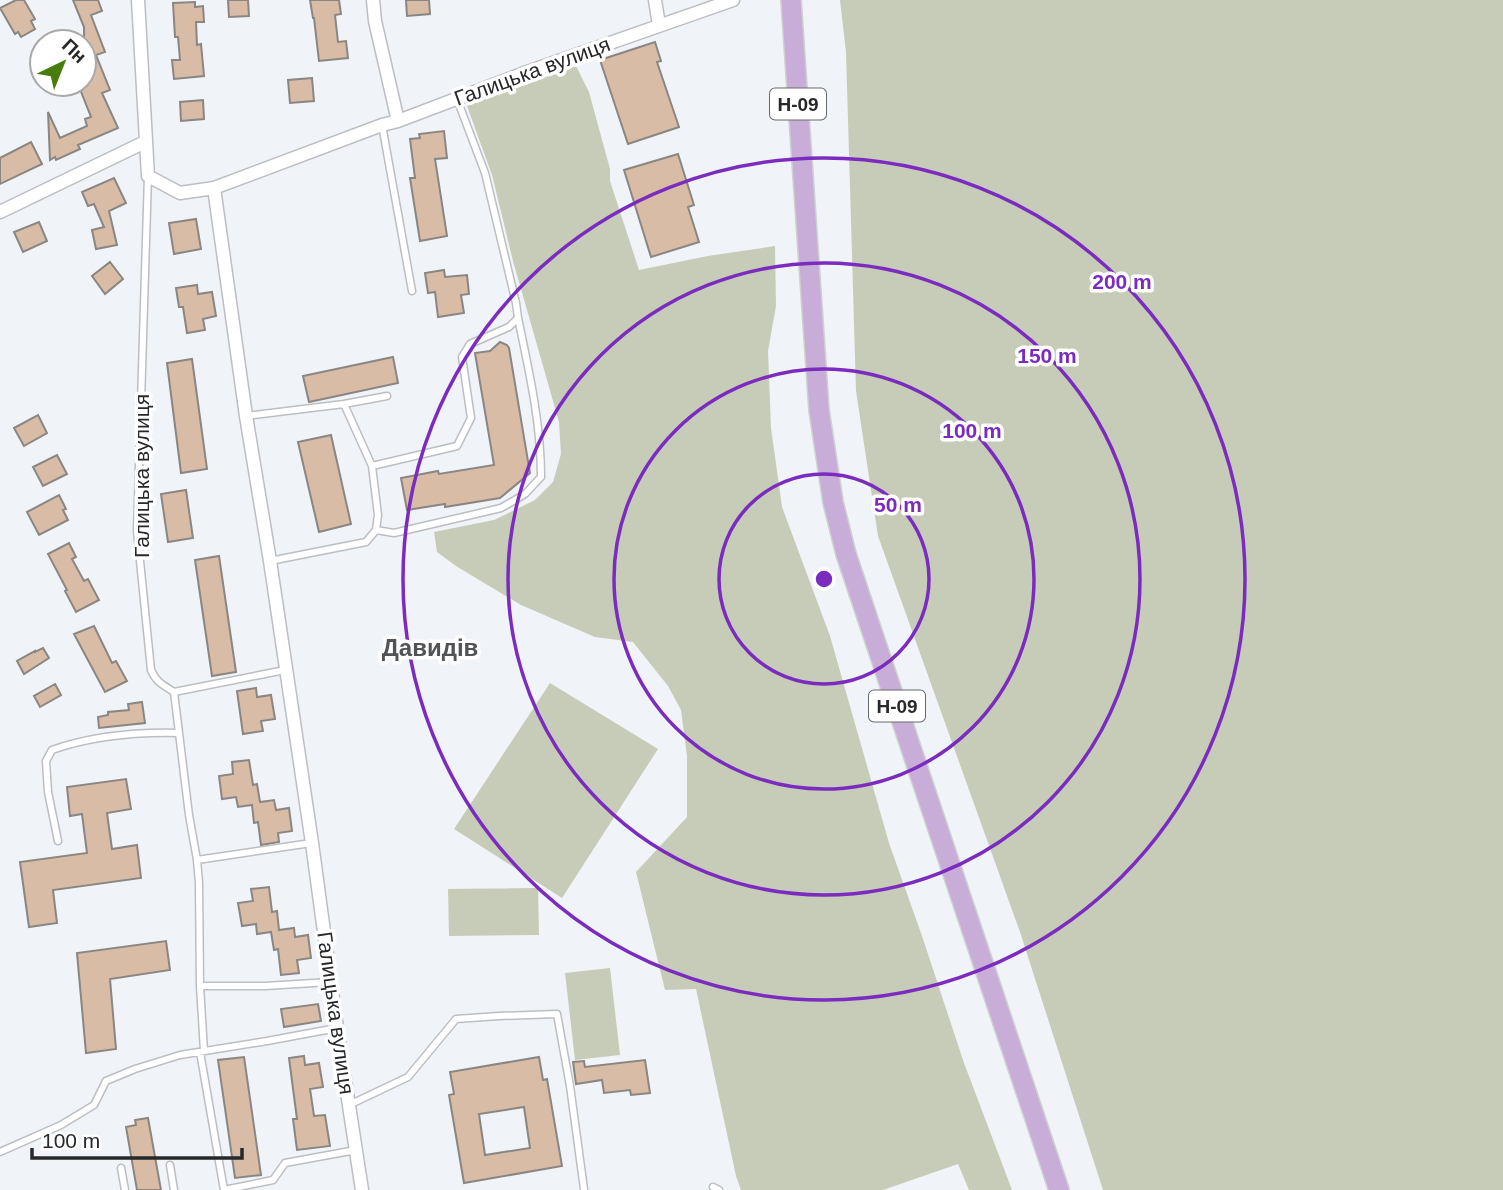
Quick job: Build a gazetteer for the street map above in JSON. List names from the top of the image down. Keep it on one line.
{"streets":{"main road":["Н-09"],"street":["Галицька вулиця"]},"districts":["Давидів"],"scale_bar":"100 m","north":"top right","rings":["200 m","150 m","100 m","50 m"]}
